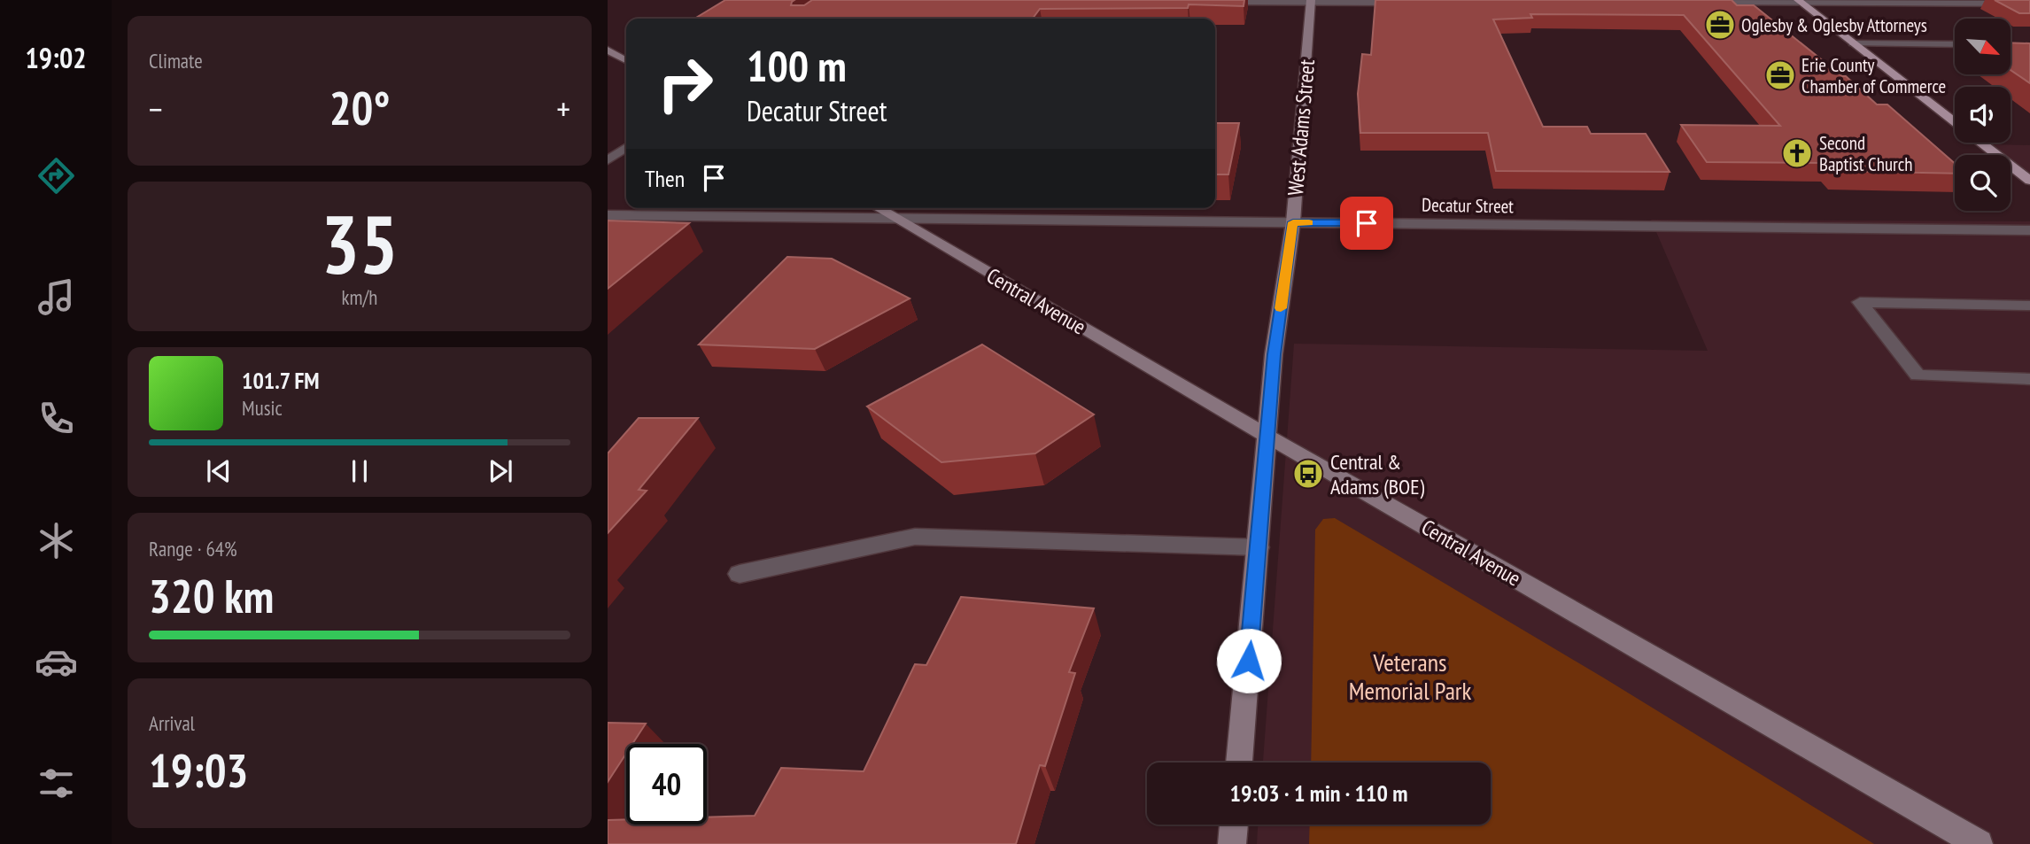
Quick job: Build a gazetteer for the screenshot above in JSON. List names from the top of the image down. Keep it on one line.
{"streets":{"street":["West Adams Street","Decatur Street","Central Avenue"]},"crossings":[["West Adams Street","Decatur Street"],["West Adams Street","Central Avenue"],["Decatur Street","Central Avenue"]],"parks":["Veterans Memorial Park"],"places":{"office":["Oglesby & Oglesby Attorneys","Erie County Chamber of Commerce"],"church":["Second Baptist Church"],"bus stop":["Central & Adams (BOE)"]},"north":"bottom right","page":{"tabs":"19:02","tile":["Climate",["35","km/h"],["Range · 64%","320 km"],["Arrival","19:03"]],"turn":["100 m","Decatur Street"],"heat":["−","20°","+"],"then":"Then","song":["101.7 FM","Music"],"limit":"40","trip":"19:03 · 1 min · 110 m"}}
